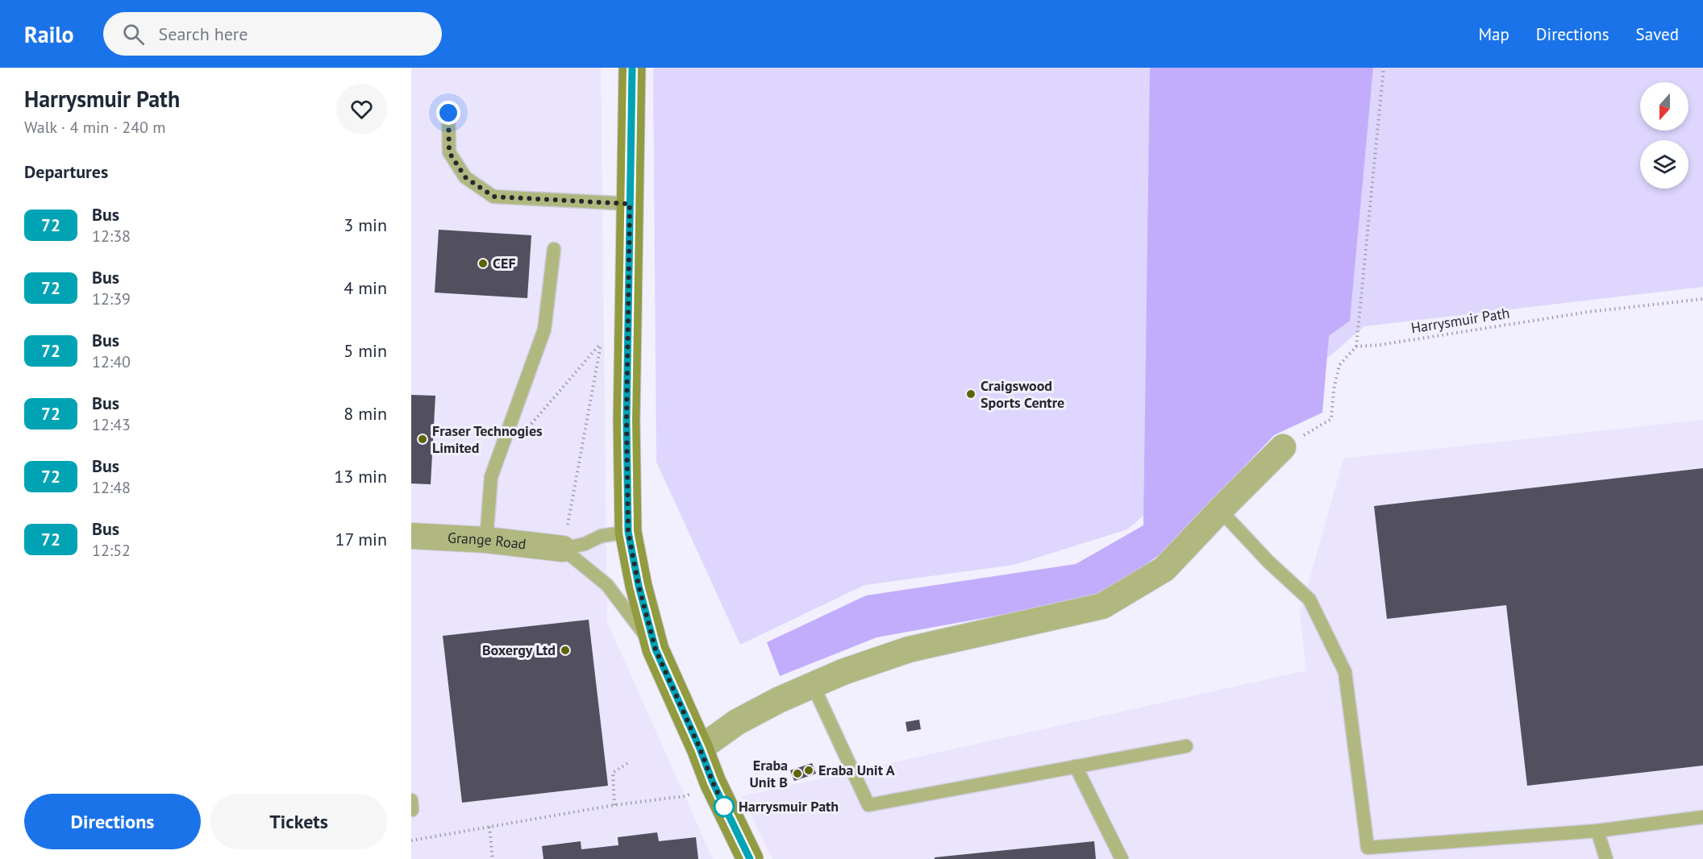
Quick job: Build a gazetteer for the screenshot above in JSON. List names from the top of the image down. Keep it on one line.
{"streets":{"street":["Grange Road"],"path":["Harrysmuir Path"]},"places":["CEF","Craigswood Sports Centre","Fraser Technogies Limited","Boxergy Ltd","Eraba Unit A","Eraba Unit B","Harrysmuir Path"],"lines":["bus line 72"],"north":"bottom","page":{"header":"Railo","search":"Search here","nav":["Map","Directions","Saved"],"heading":[["Harrysmuir Path","Walk · 4 min · 240 m"],"Departures"],"list":[{"mark":"72","name":"Bus","note":"12:38","value":"3 min"},{"mark":"72","name":"Bus","note":"12:39","value":"4 min"},{"mark":"72","name":"Bus","note":"12:40","value":"5 min"},{"mark":"72","name":"Bus","note":"12:43","value":"8 min"},{"mark":"72","name":"Bus","note":"12:48","value":"13 min"},{"mark":"72","name":"Bus","note":"12:52","value":"17 min"}],"buttons":["Directions","Tickets"]}}
